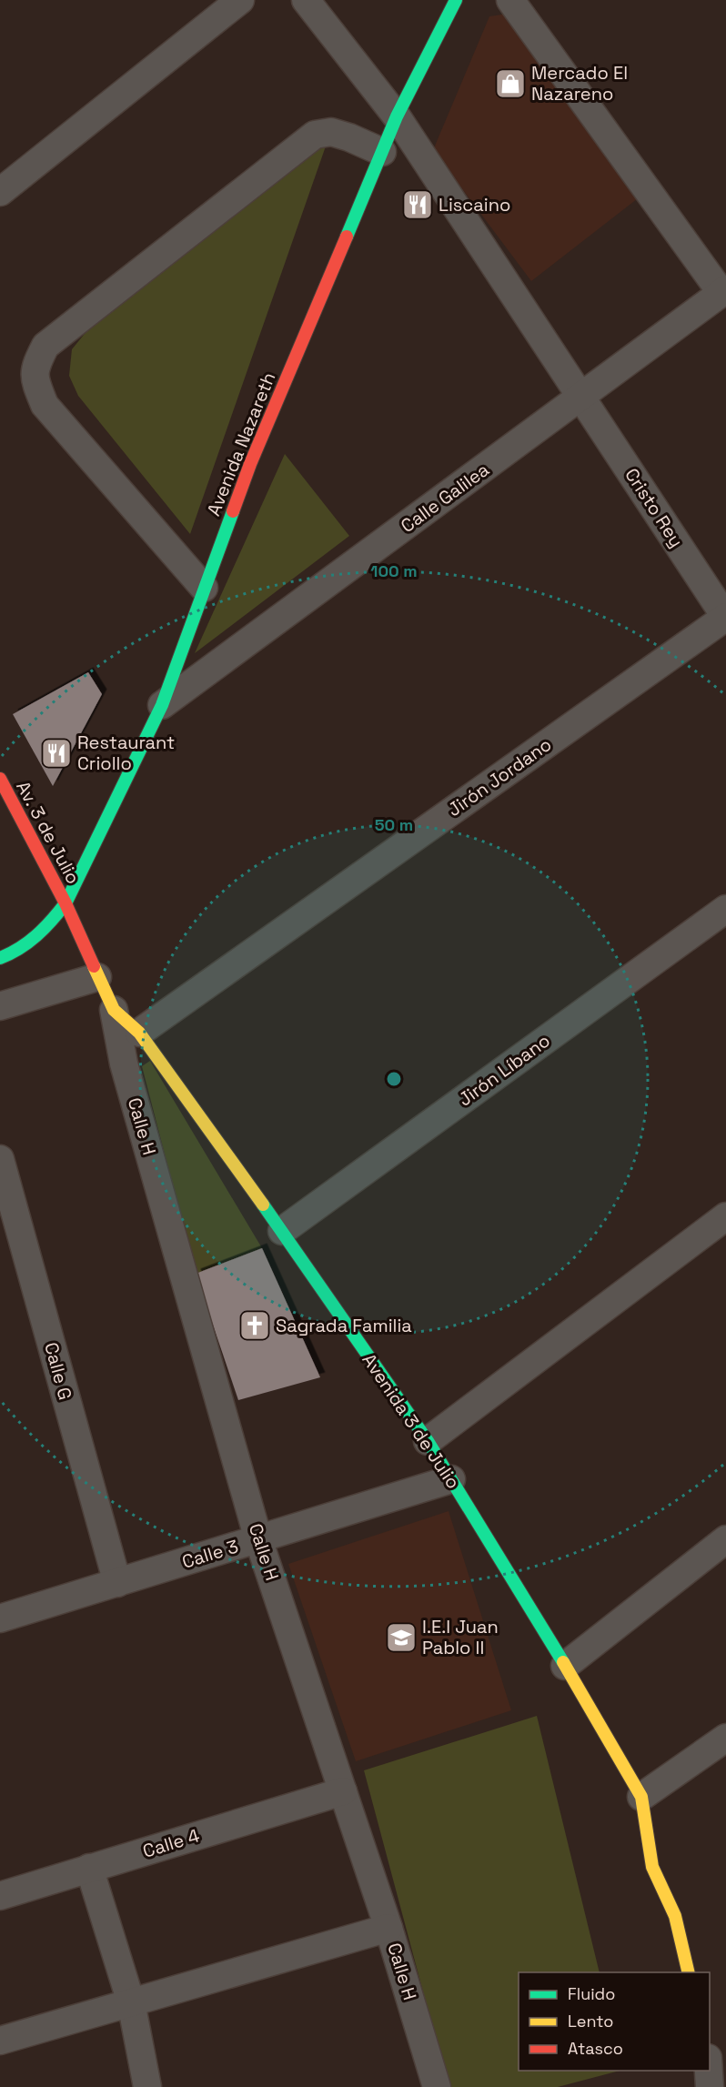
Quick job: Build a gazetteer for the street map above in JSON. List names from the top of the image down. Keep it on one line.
{"streets":{"street":["Avenida Nazareth","Calle Galilea","Cristo Rey","Jirón Jordano","Av. 3 de Julio","Jirón Líbano","Calle H","Calle G","Avenida 3 de Julio","Calle 3","Calle 4"]},"crossings":[["Avenida Nazareth","Calle Galilea"],["Avenida Nazareth","Cristo Rey"],["Avenida Nazareth","Av. 3 de Julio"],["Avenida Nazareth","Avenida 3 de Julio"],["Calle Galilea","Cristo Rey"],["Cristo Rey","Jirón Jordano"],["Jirón Jordano","Avenida 3 de Julio"],["Av. 3 de Julio","Avenida 3 de Julio"],["Jirón Líbano","Avenida 3 de Julio"],["Calle H","Avenida 3 de Julio"],["Calle H","Calle 3"],["Calle H","Calle 4"],["Calle G","Calle 3"],["Avenida 3 de Julio","Calle 3"]],"places":{"shop":["Mercado El Nazareno"],"restaurant":["Liscaino","Restaurant Criollo"],"church":["Sagrada Familia"],"school or university":["I.E.I Juan Pablo II"]},"legend":["Fluido","Lento","Atasco"],"rings":["100 m","50 m"]}
